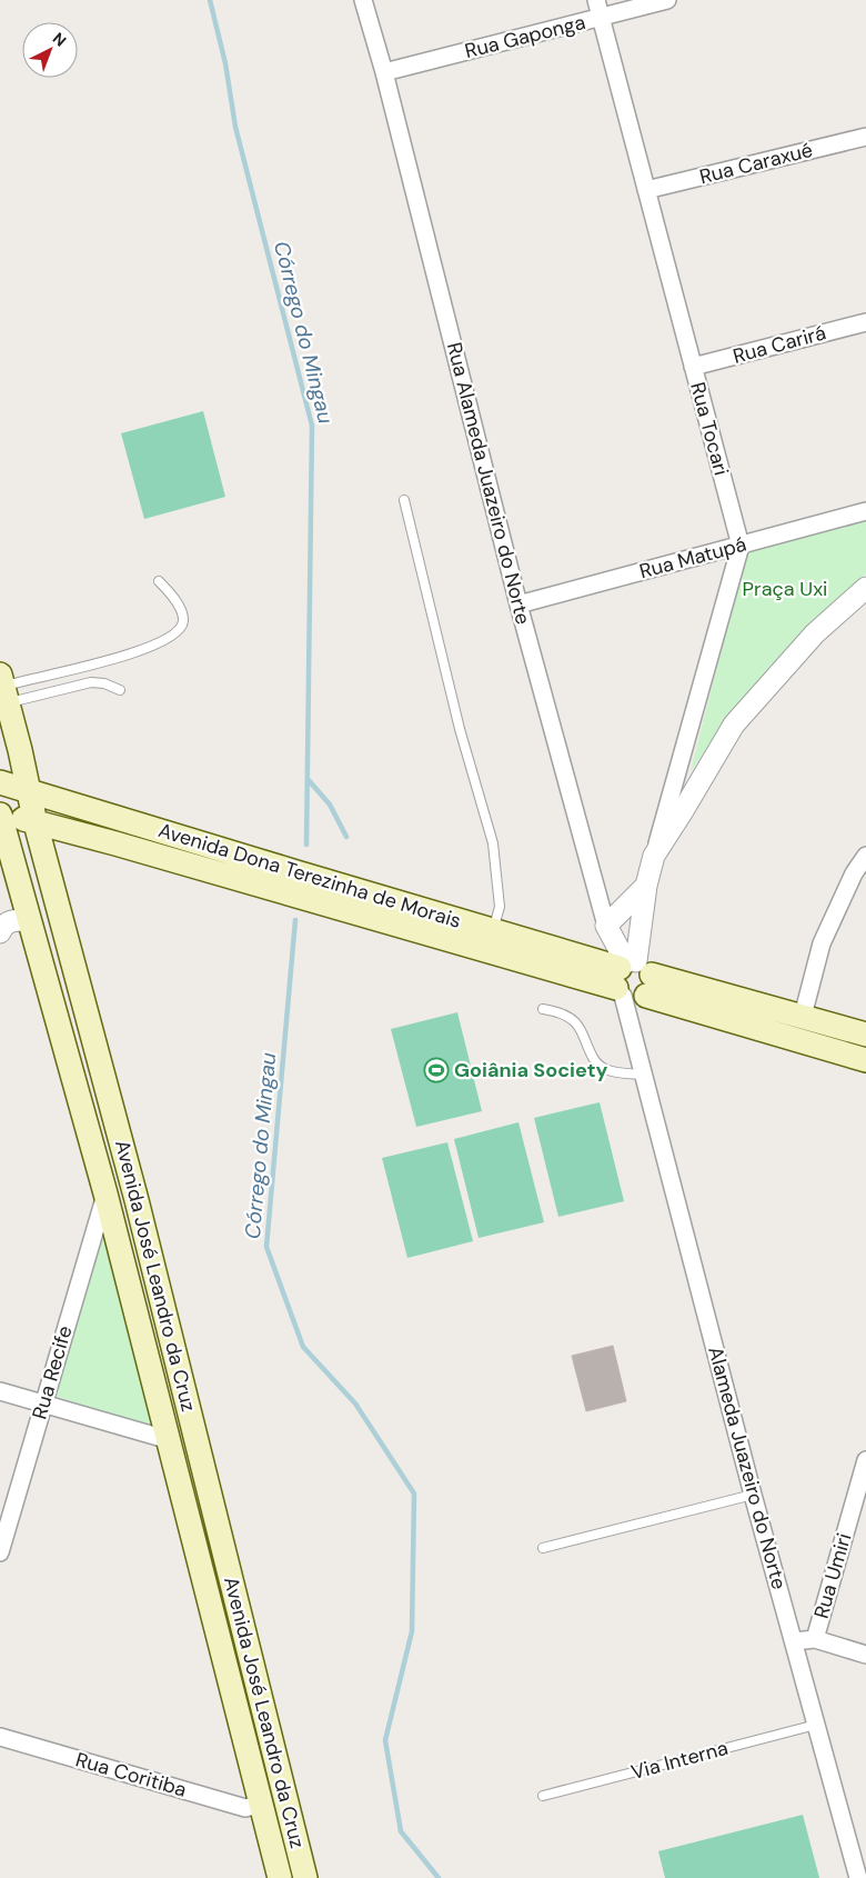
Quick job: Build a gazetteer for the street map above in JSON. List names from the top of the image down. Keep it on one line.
{"streets":{"main road":["Avenida Dona Terezinha de Morais","Avenida José Leandro da Cruz"],"street":["Rua Gaponga","Rua Caraxué","Rua Carirá","Rua Tocari","Rua Alameda Juazeiro do Norte","Rua Matupá","Rua Recife","Alameda Juazeiro do Norte","Rua Umiri","Rua Coritiba"],"lane":["Via Interna"]},"crossings":[["Rua Gaponga","Rua Tocari"],["Rua Gaponga","Rua Alameda Juazeiro do Norte"],["Rua Caraxué","Rua Tocari"],["Rua Carirá","Rua Tocari"],["Rua Tocari","Rua Matupá"],["Rua Alameda Juazeiro do Norte","Rua Matupá"],["Rua Alameda Juazeiro do Norte","Avenida Dona Terezinha de Morais"],["Rua Alameda Juazeiro do Norte","Alameda Juazeiro do Norte"],["Avenida Dona Terezinha de Morais","Avenida José Leandro da Cruz"],["Avenida Dona Terezinha de Morais","Alameda Juazeiro do Norte"],["Avenida José Leandro da Cruz","Rua Recife"],["Avenida José Leandro da Cruz","Rua Coritiba"],["Alameda Juazeiro do Norte","Rua Umiri"],["Alameda Juazeiro do Norte","Via Interna"]],"water":["Córrego do Mingau"],"parks":["Praça Uxi"],"places":{"sports":["Goiânia Society"]},"north":"top right"}
